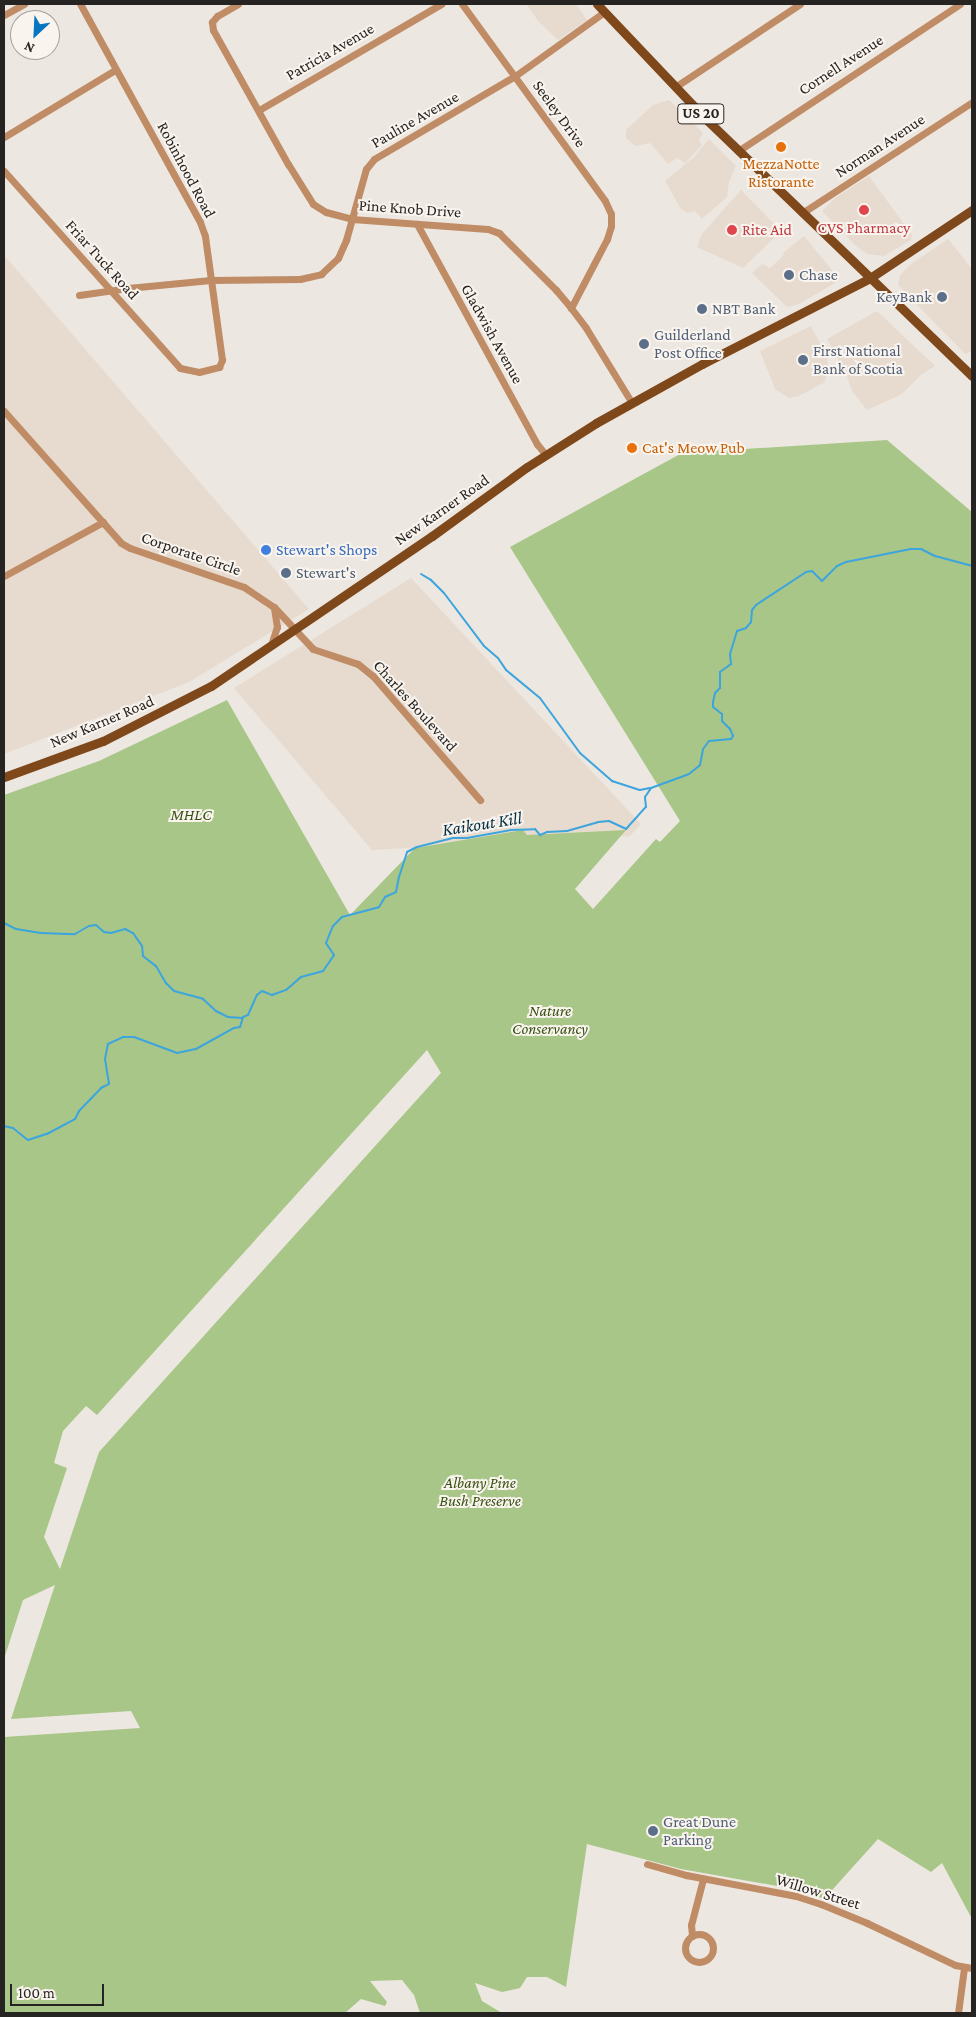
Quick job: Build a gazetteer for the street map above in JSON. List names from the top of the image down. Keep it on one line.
{"streets":{"main road":["US 20","New Karner Road"],"street":["Patricia Avenue","Cornell Avenue","Seeley Drive","Pauline Avenue","Norman Avenue","Robinhood Road","Pine Knob Drive","Friar Tuck Road","Gladwish Avenue","Corporate Circle","Charles Boulevard","Willow Street"]},"crossings":[["Patricia Avenue","Pine Knob Drive"],["Cornell Avenue","US 20"],["Seeley Drive","Pauline Avenue"],["Seeley Drive","Pine Knob Drive"],["US 20","Pauline Avenue"],["US 20","Norman Avenue"],["US 20","New Karner Road"],["Pauline Avenue","Robinhood Road"],["Pauline Avenue","Pine Knob Drive"],["Pauline Avenue","Friar Tuck Road"],["Robinhood Road","Friar Tuck Road"],["Pine Knob Drive","Gladwish Avenue"],["Pine Knob Drive","New Karner Road"],["Gladwish Avenue","New Karner Road"],["New Karner Road","Corporate Circle"],["New Karner Road","Charles Boulevard"],["Corporate Circle","Charles Boulevard"]],"water":["Kaikout Kill"],"parks":["MHLC","Nature Conservancy","Albany Pine Bush Preserve"],"places":["MezzaNotte Ristorante","CVS Pharmacy","Rite Aid","Chase","KeyBank","NBT Bank","Guilderland Post Office","First National Bank of Scotia","Cat's Meow Pub","Stewart's Shops","Stewart's","Great Dune Parking"],"scale_bar":"100 m","north":"bottom left"}
